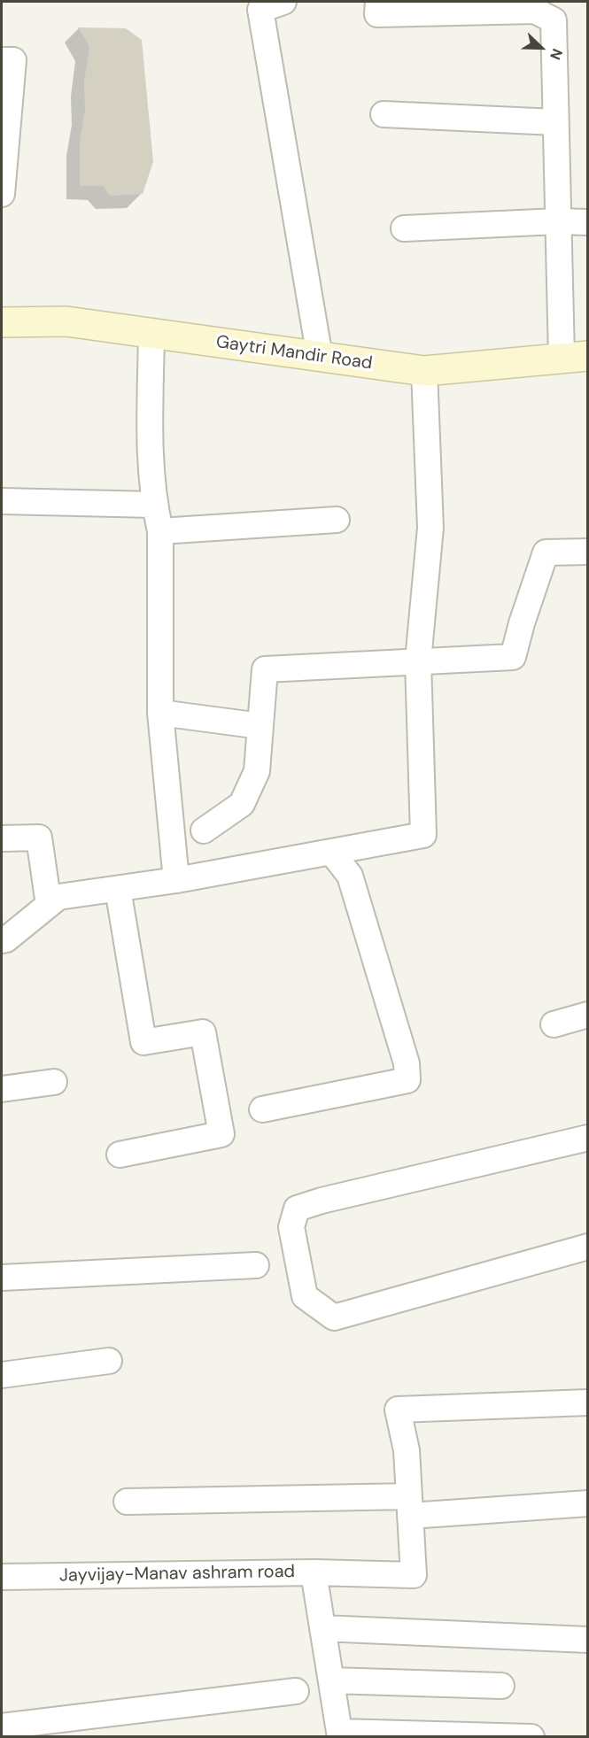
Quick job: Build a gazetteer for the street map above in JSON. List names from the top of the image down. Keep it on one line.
{"streets":{"street":["Gaytri Mandir Road","Jayvijay-Manav ashram road"]},"north":"bottom right"}
